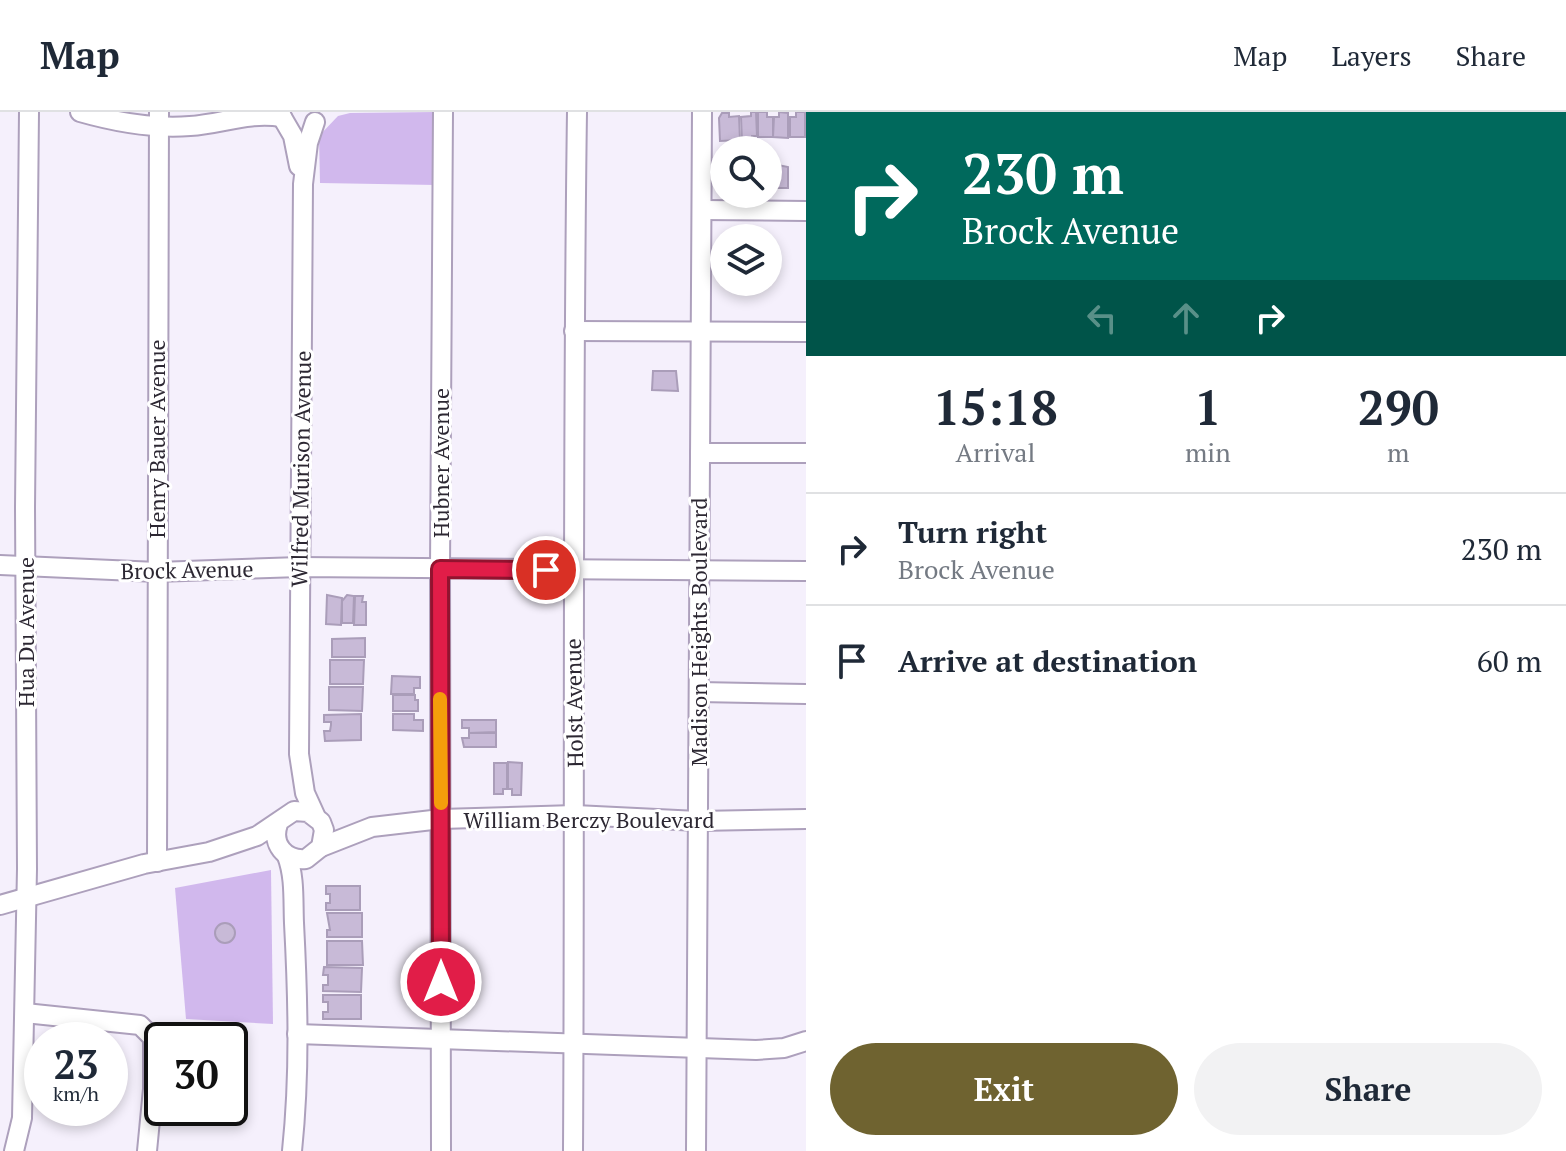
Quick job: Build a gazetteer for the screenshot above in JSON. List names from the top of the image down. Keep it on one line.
{"streets":{"street":["Henry Bauer Avenue","Hubner Avenue","Wilfred Murison Avenue","Brock Avenue","Hua Du Avenue","Madison Heights Boulevard","Holst Avenue","William Berczy Boulevard"]},"crossings":[["Henry Bauer Avenue","Brock Avenue"],["Hubner Avenue","Brock Avenue"],["Hubner Avenue","William Berczy Boulevard"],["Wilfred Murison Avenue","Brock Avenue"],["Wilfred Murison Avenue","William Berczy Boulevard"],["Brock Avenue","Hua Du Avenue"],["Brock Avenue","Madison Heights Boulevard"],["Brock Avenue","Holst Avenue"],["Madison Heights Boulevard","William Berczy Boulevard"],["Holst Avenue","William Berczy Boulevard"]],"page":{"header":"Map","nav":["Map","Layers","Share"],"turn":["230 m","Brock Avenue"],"eta":["15:18","Arrival","1","min","290","m"],"list":[{"name":"Turn right","note":"Brock Avenue","value":"230 m"},{"name":"Arrive at destination","value":"60 m"}],"speed":"23 km/h","limit":"30","buttons":["Exit","Share"]}}
